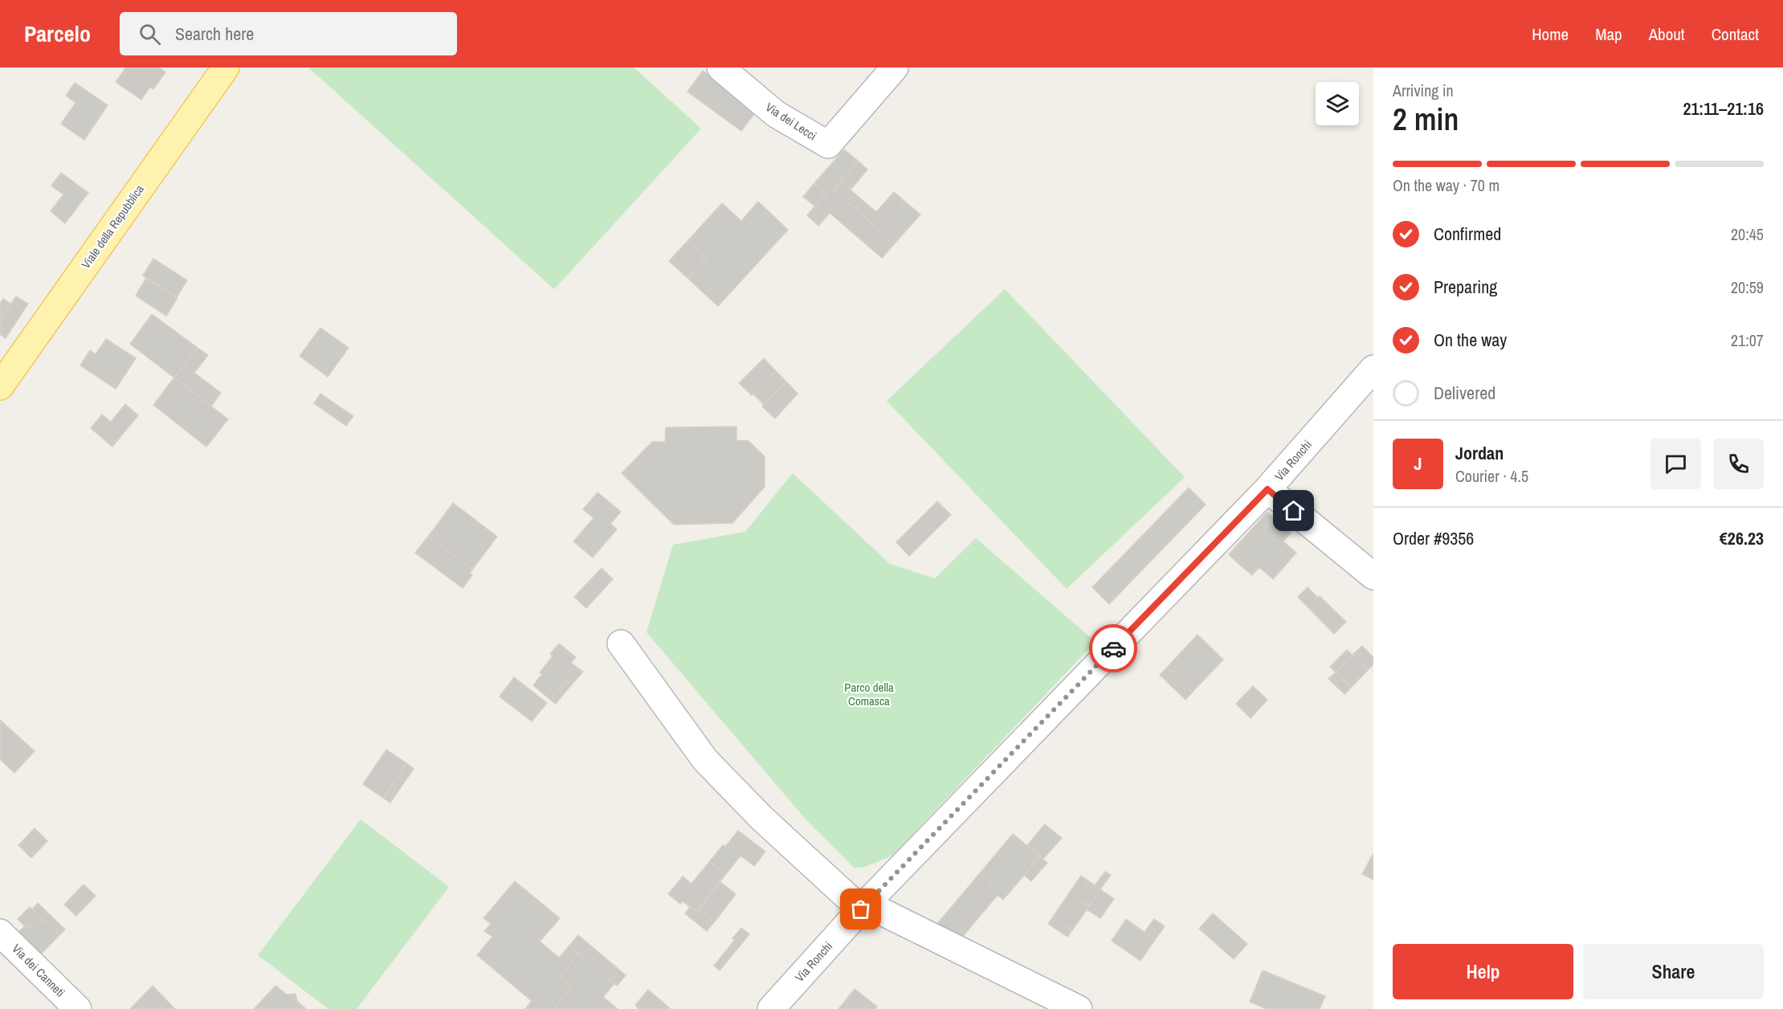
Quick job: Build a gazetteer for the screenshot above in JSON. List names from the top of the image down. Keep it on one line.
{"streets":{"main road":["Viale della Repubblica"],"street":["Via dei Lecci","Via Ronchi","Via dei Canneti"]},"parks":["Parco della Comasca"],"page":{"header":"Parcelo","search":"Search here","nav":["Home","Map","About","Contact"],"heading":["2 min","Arriving in","21:11–21:16"],"panel":["Jordan","Courier · 4.5","Order #9356","€26.23"],"bar":"On the way · 70 m","list":[["Confirmed","20:45"],["Preparing","20:59"],["On the way","21:07"],"Delivered"],"round":"J","buttons":["Help","Share"]}}
